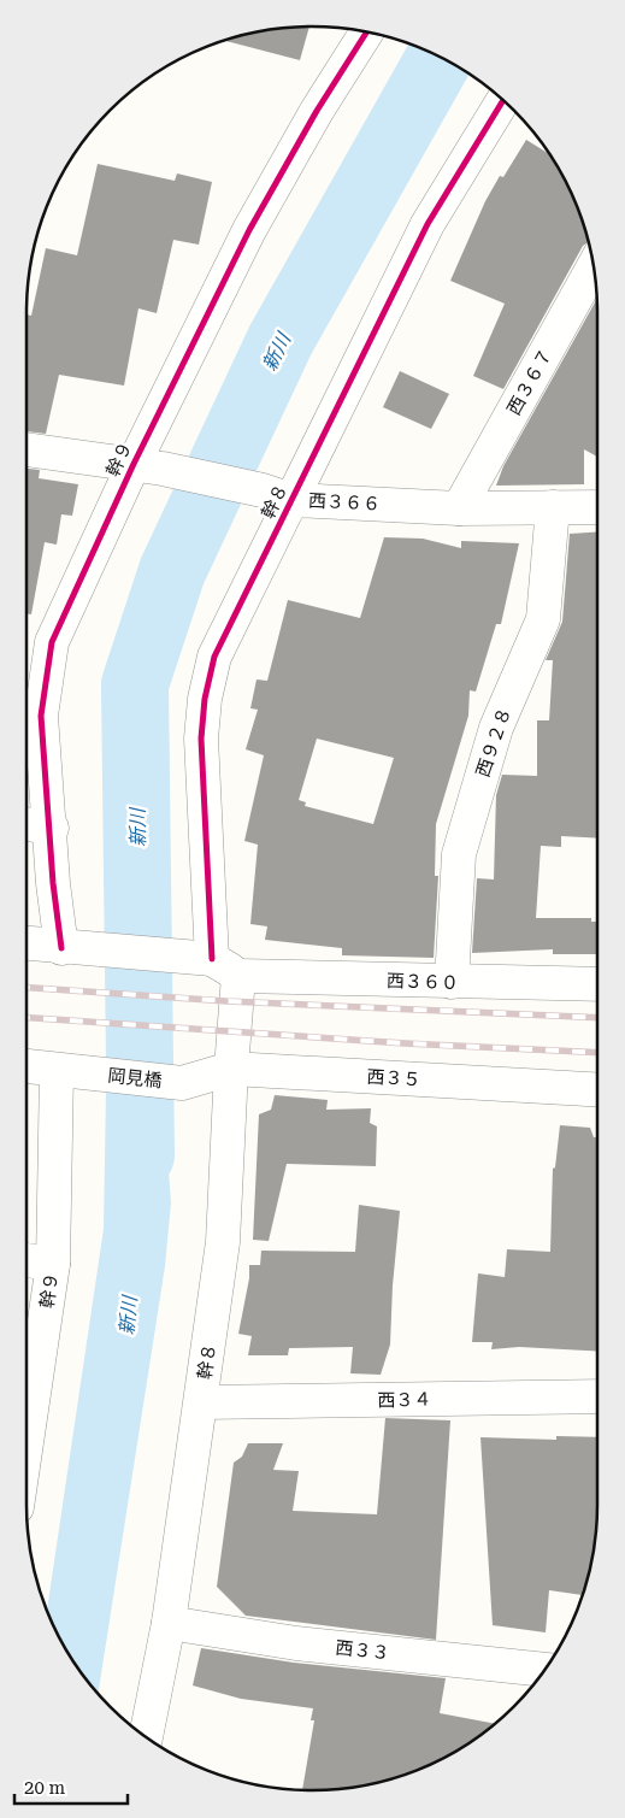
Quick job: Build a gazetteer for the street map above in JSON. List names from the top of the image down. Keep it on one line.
{"streets":{"street":["西３６７","幹９","幹８","西３６６","西９２８","西３６０","岡見橋","西３５","西３４","西３３"]},"crossings":[["西３６７","西３６６"],["幹９","西３６６"],["幹９","西３６０"],["幹９","岡見橋"],["幹８","西３６６"],["幹８","西３６０"],["幹８","西３５"],["幹８","西３４"],["幹８","西３３"],["西３６６","西９２８"],["西９２８","西３６０"],["岡見橋","西３５"]],"water":["新川"],"scale_bar":"20 m"}
